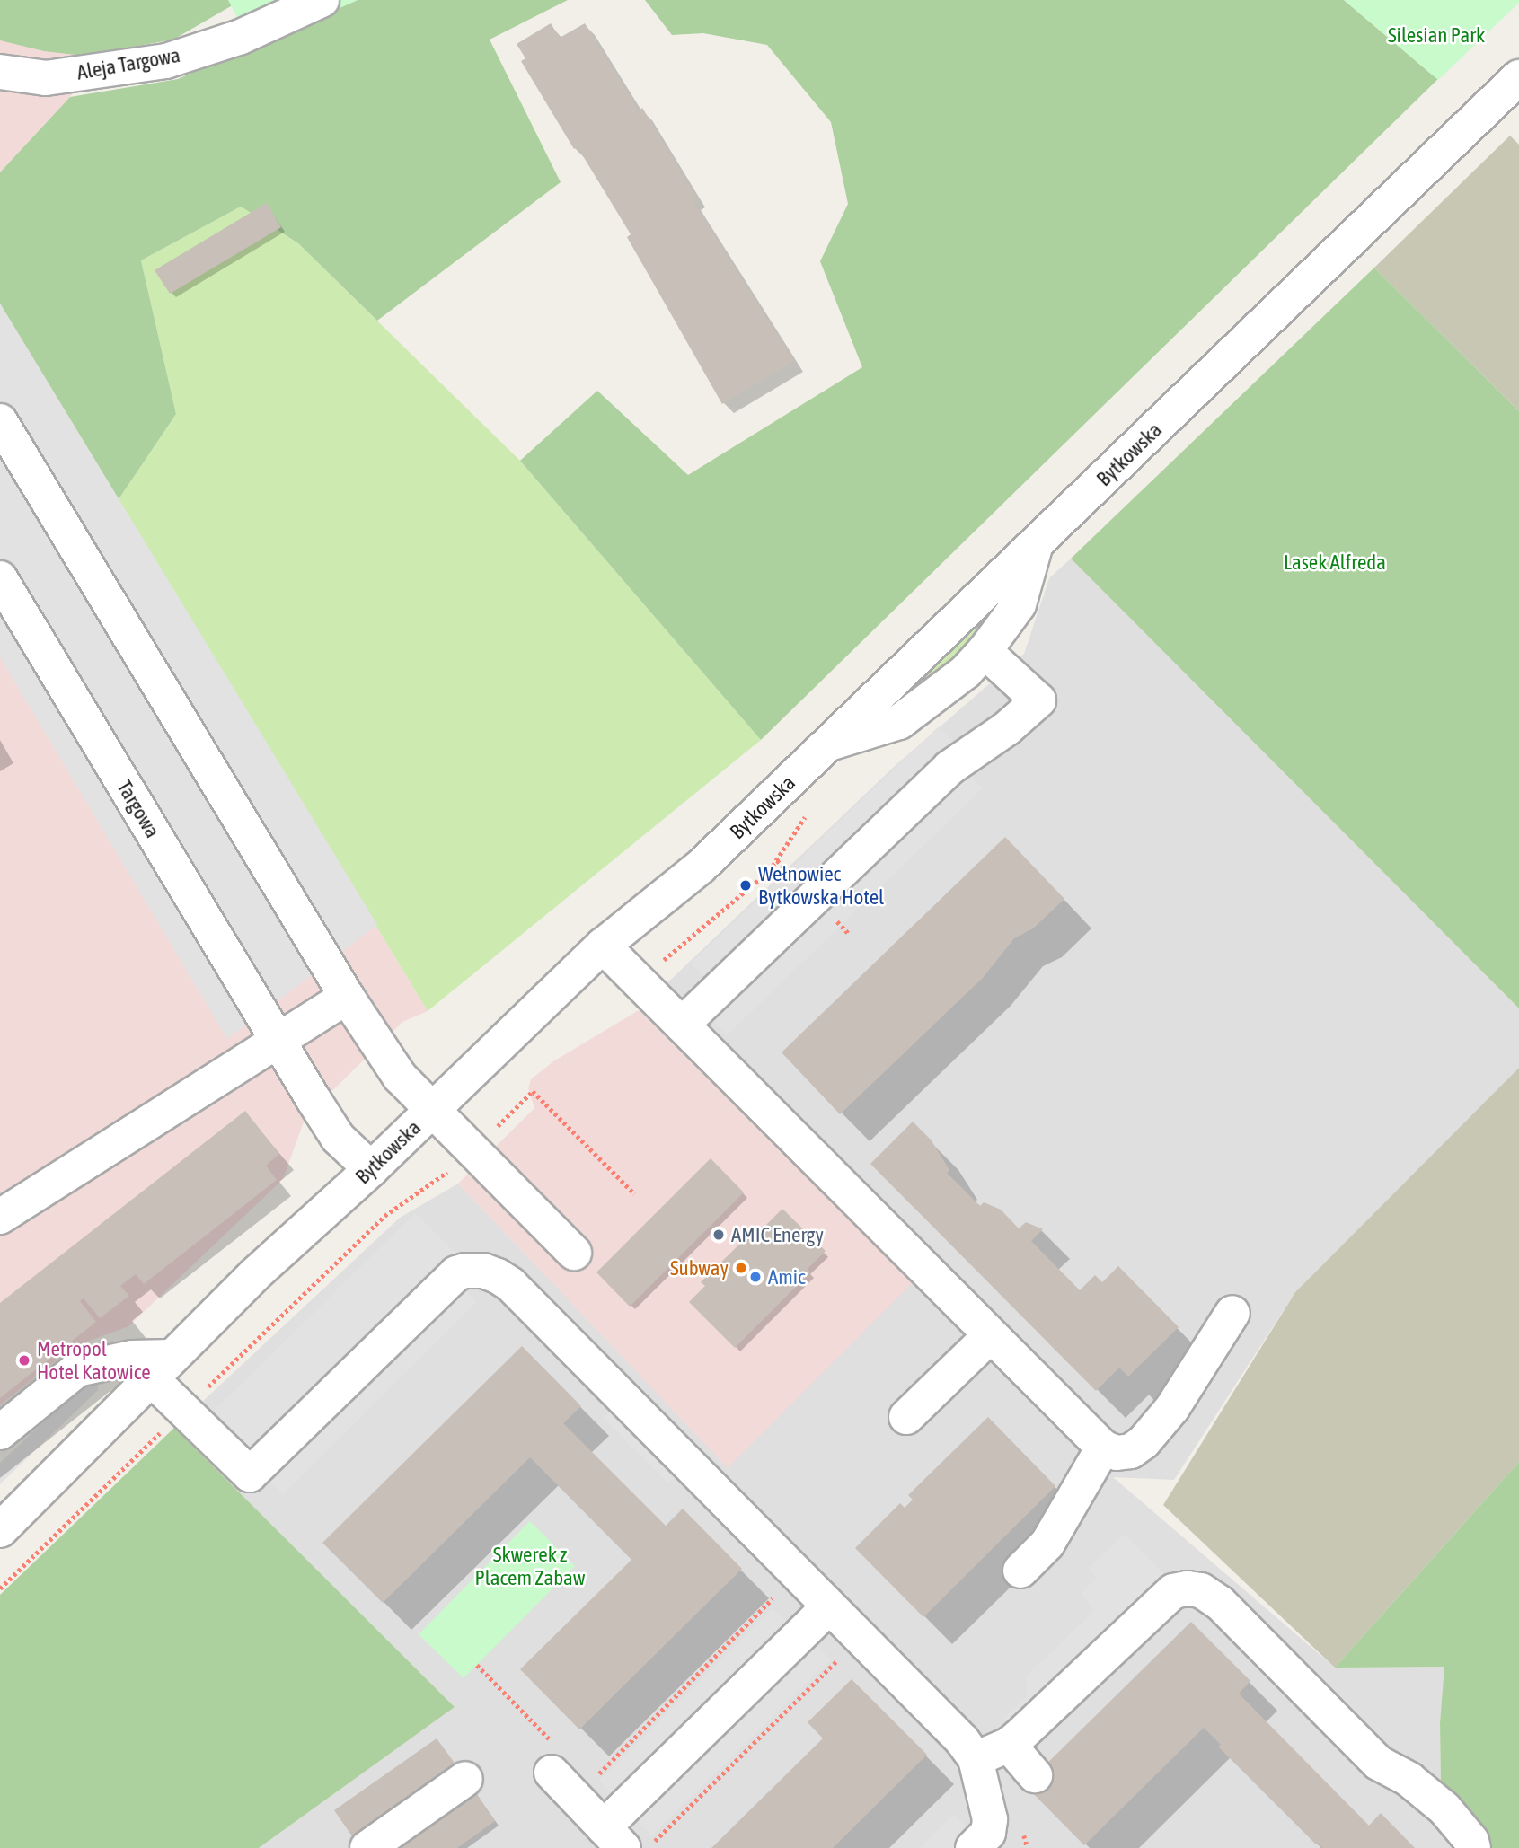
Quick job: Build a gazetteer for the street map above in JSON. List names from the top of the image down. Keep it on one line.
{"streets":{"street":["Aleja Targowa","Bytkowska","Targowa"]},"crossings":[["Bytkowska","Targowa"]],"parks":["Silesian Park","Lasek Alfreda","Skwerek z Placem Zabaw"],"places":["Wełnowiec Bytkowska Hotel","AMIC Energy","Subway","Amic","Metropol Hotel Katowice"]}
